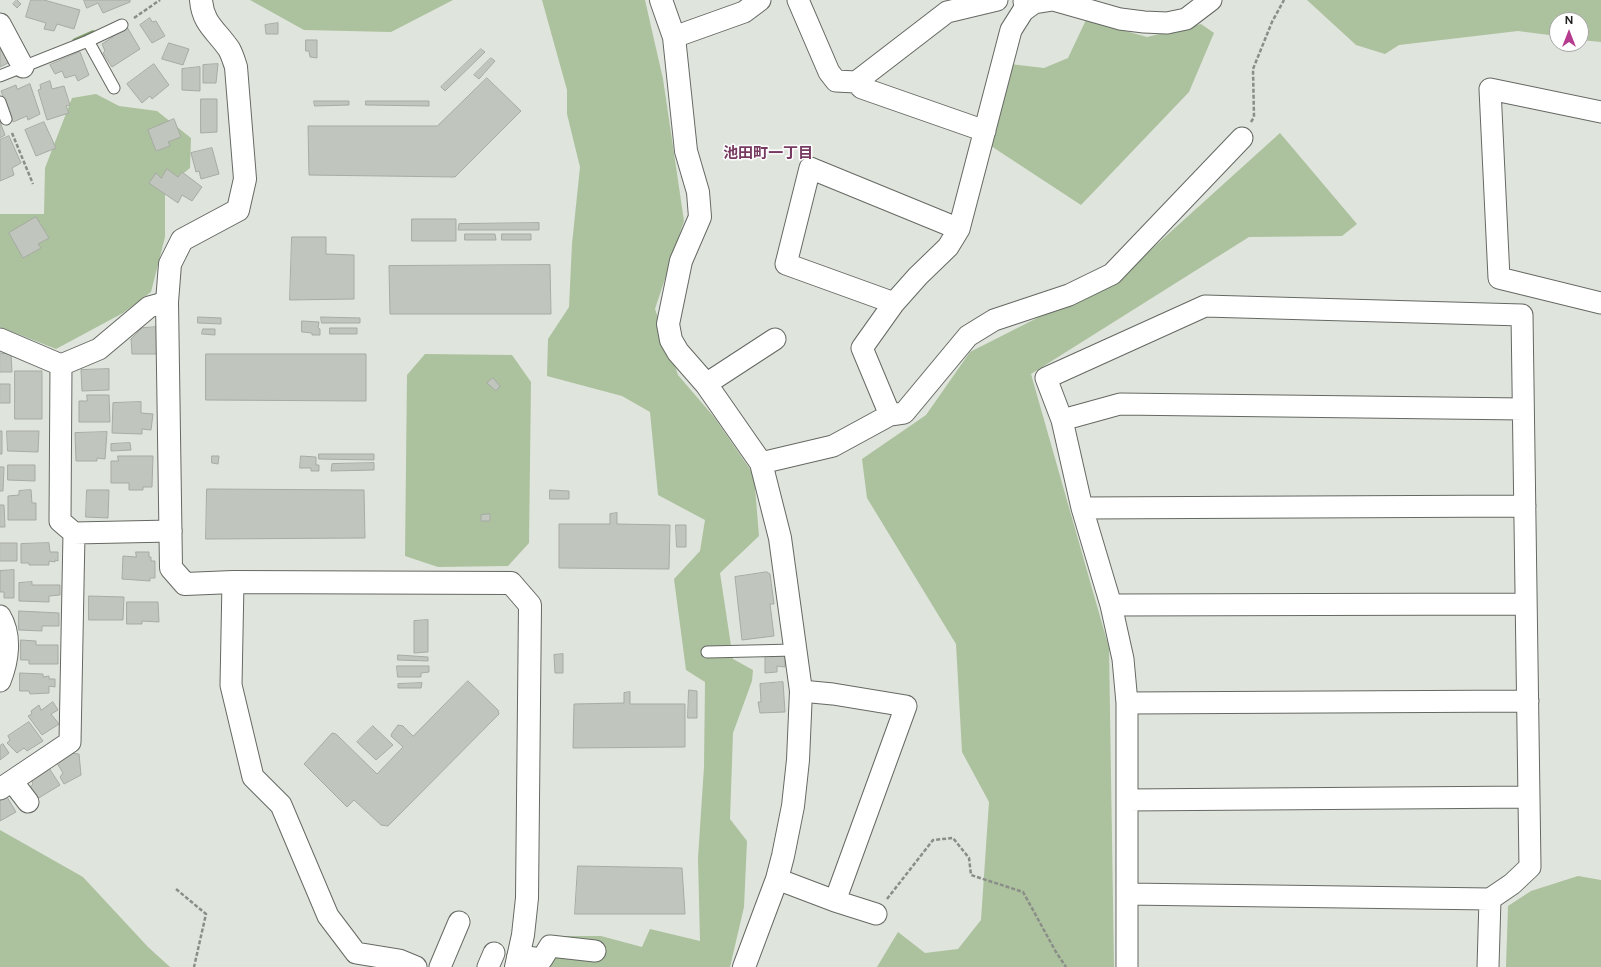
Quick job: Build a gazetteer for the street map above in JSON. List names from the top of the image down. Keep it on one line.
{"districts":["池田町一丁目"],"north":"top"}
